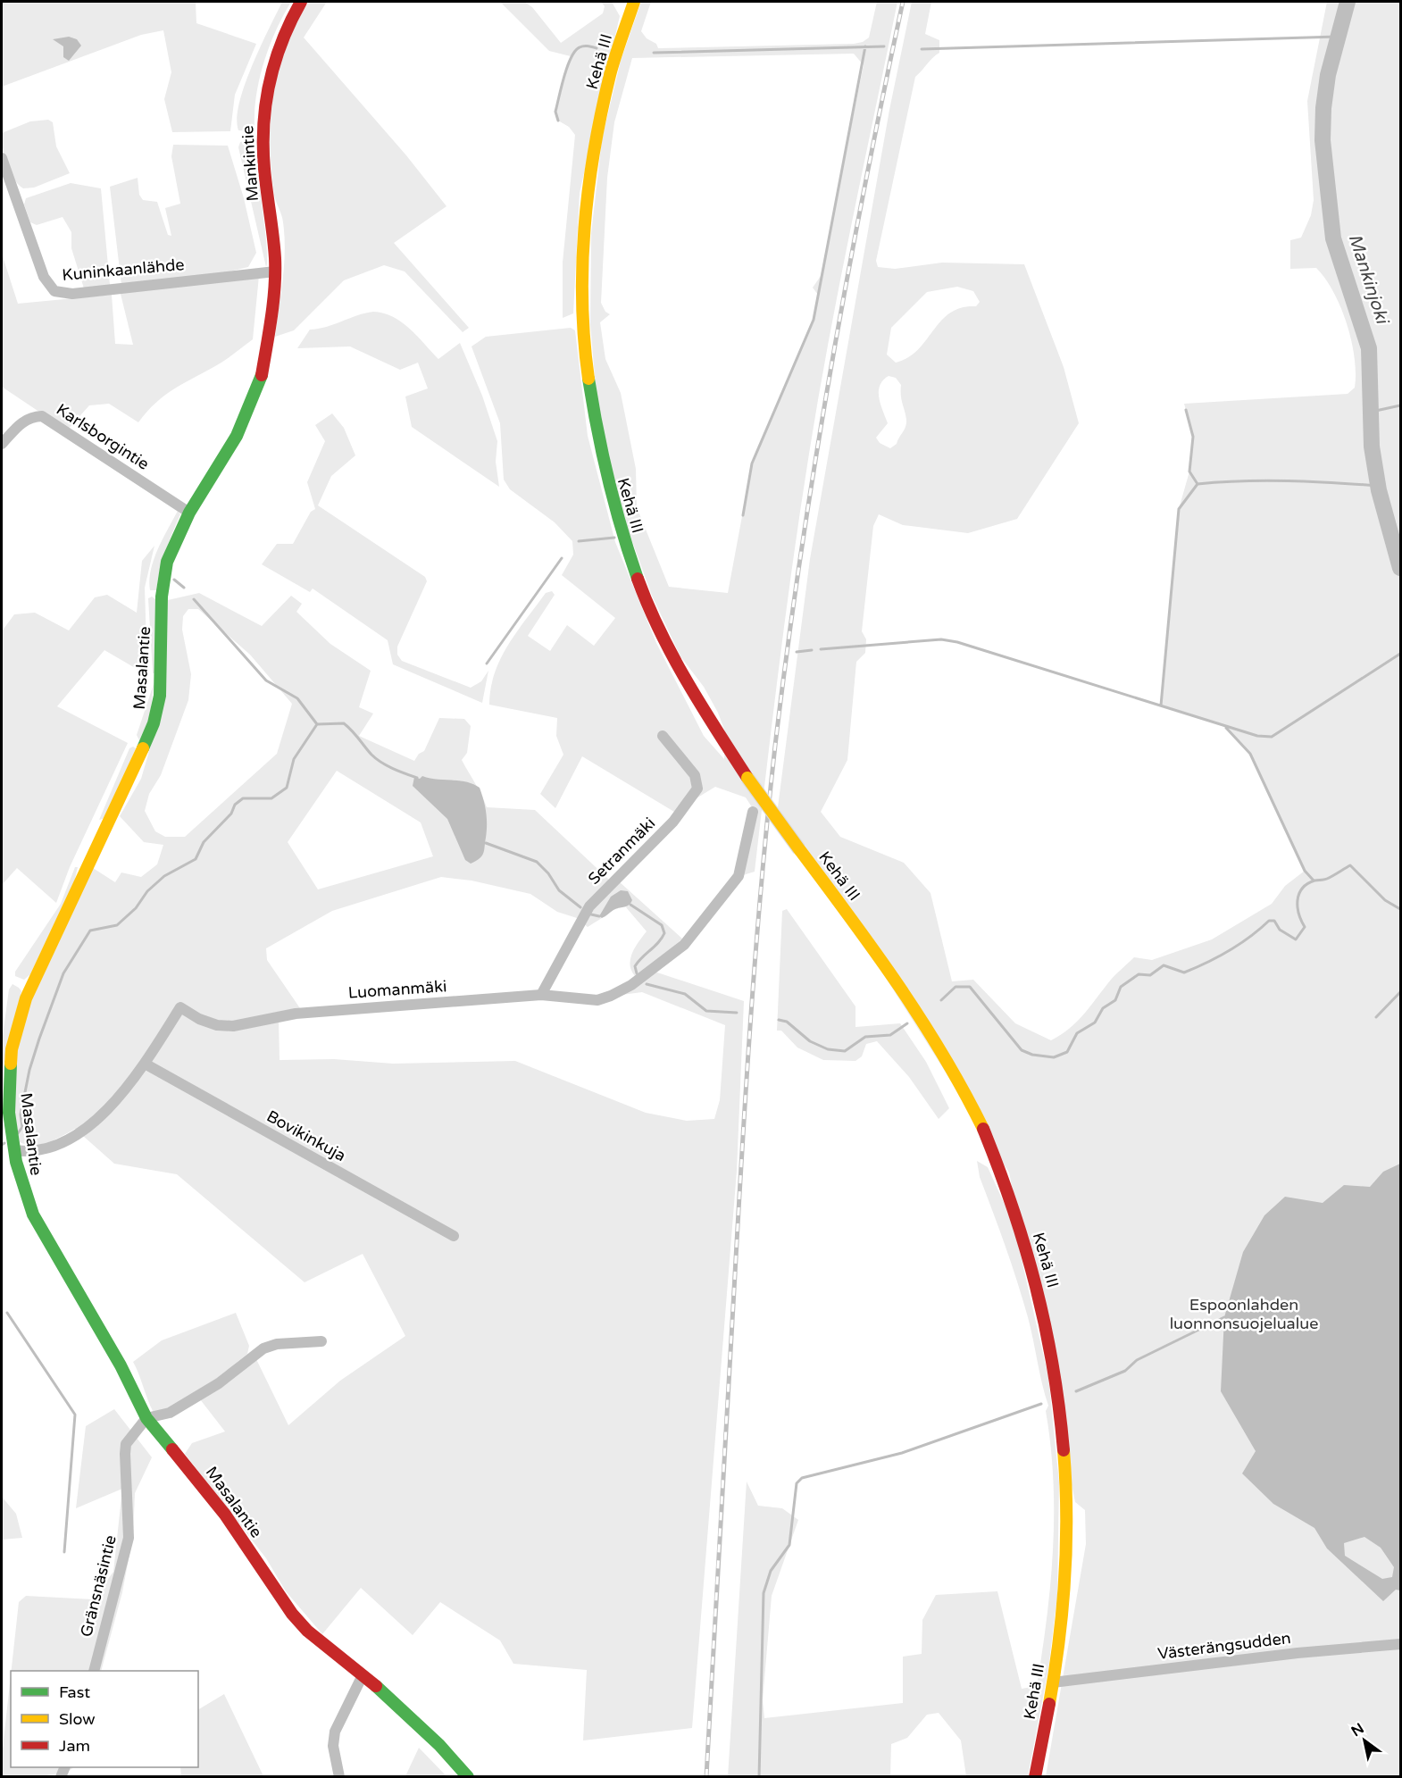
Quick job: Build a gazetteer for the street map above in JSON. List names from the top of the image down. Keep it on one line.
{"streets":{"main road":["Kehä III","Mankintie","Masalantie"],"street":["Kuninkaanlähde","Karlsborgintie","Setranmäki","Luomanmäki","Bovikinkuja","Gränsnäsintie","Västerängsudden"]},"crossings":[["Kehä III","Västerängsudden"],["Mankintie","Kuninkaanlähde"],["Mankintie","Masalantie"],["Karlsborgintie","Masalantie"],["Masalantie","Luomanmäki"],["Masalantie","Gränsnäsintie"],["Setranmäki","Luomanmäki"],["Luomanmäki","Bovikinkuja"]],"water":["Mankinjoki"],"parks":["Espoonlahden luonnonsuojelualue"],"legend":["Fast","Slow","Jam"],"north":"top left"}
